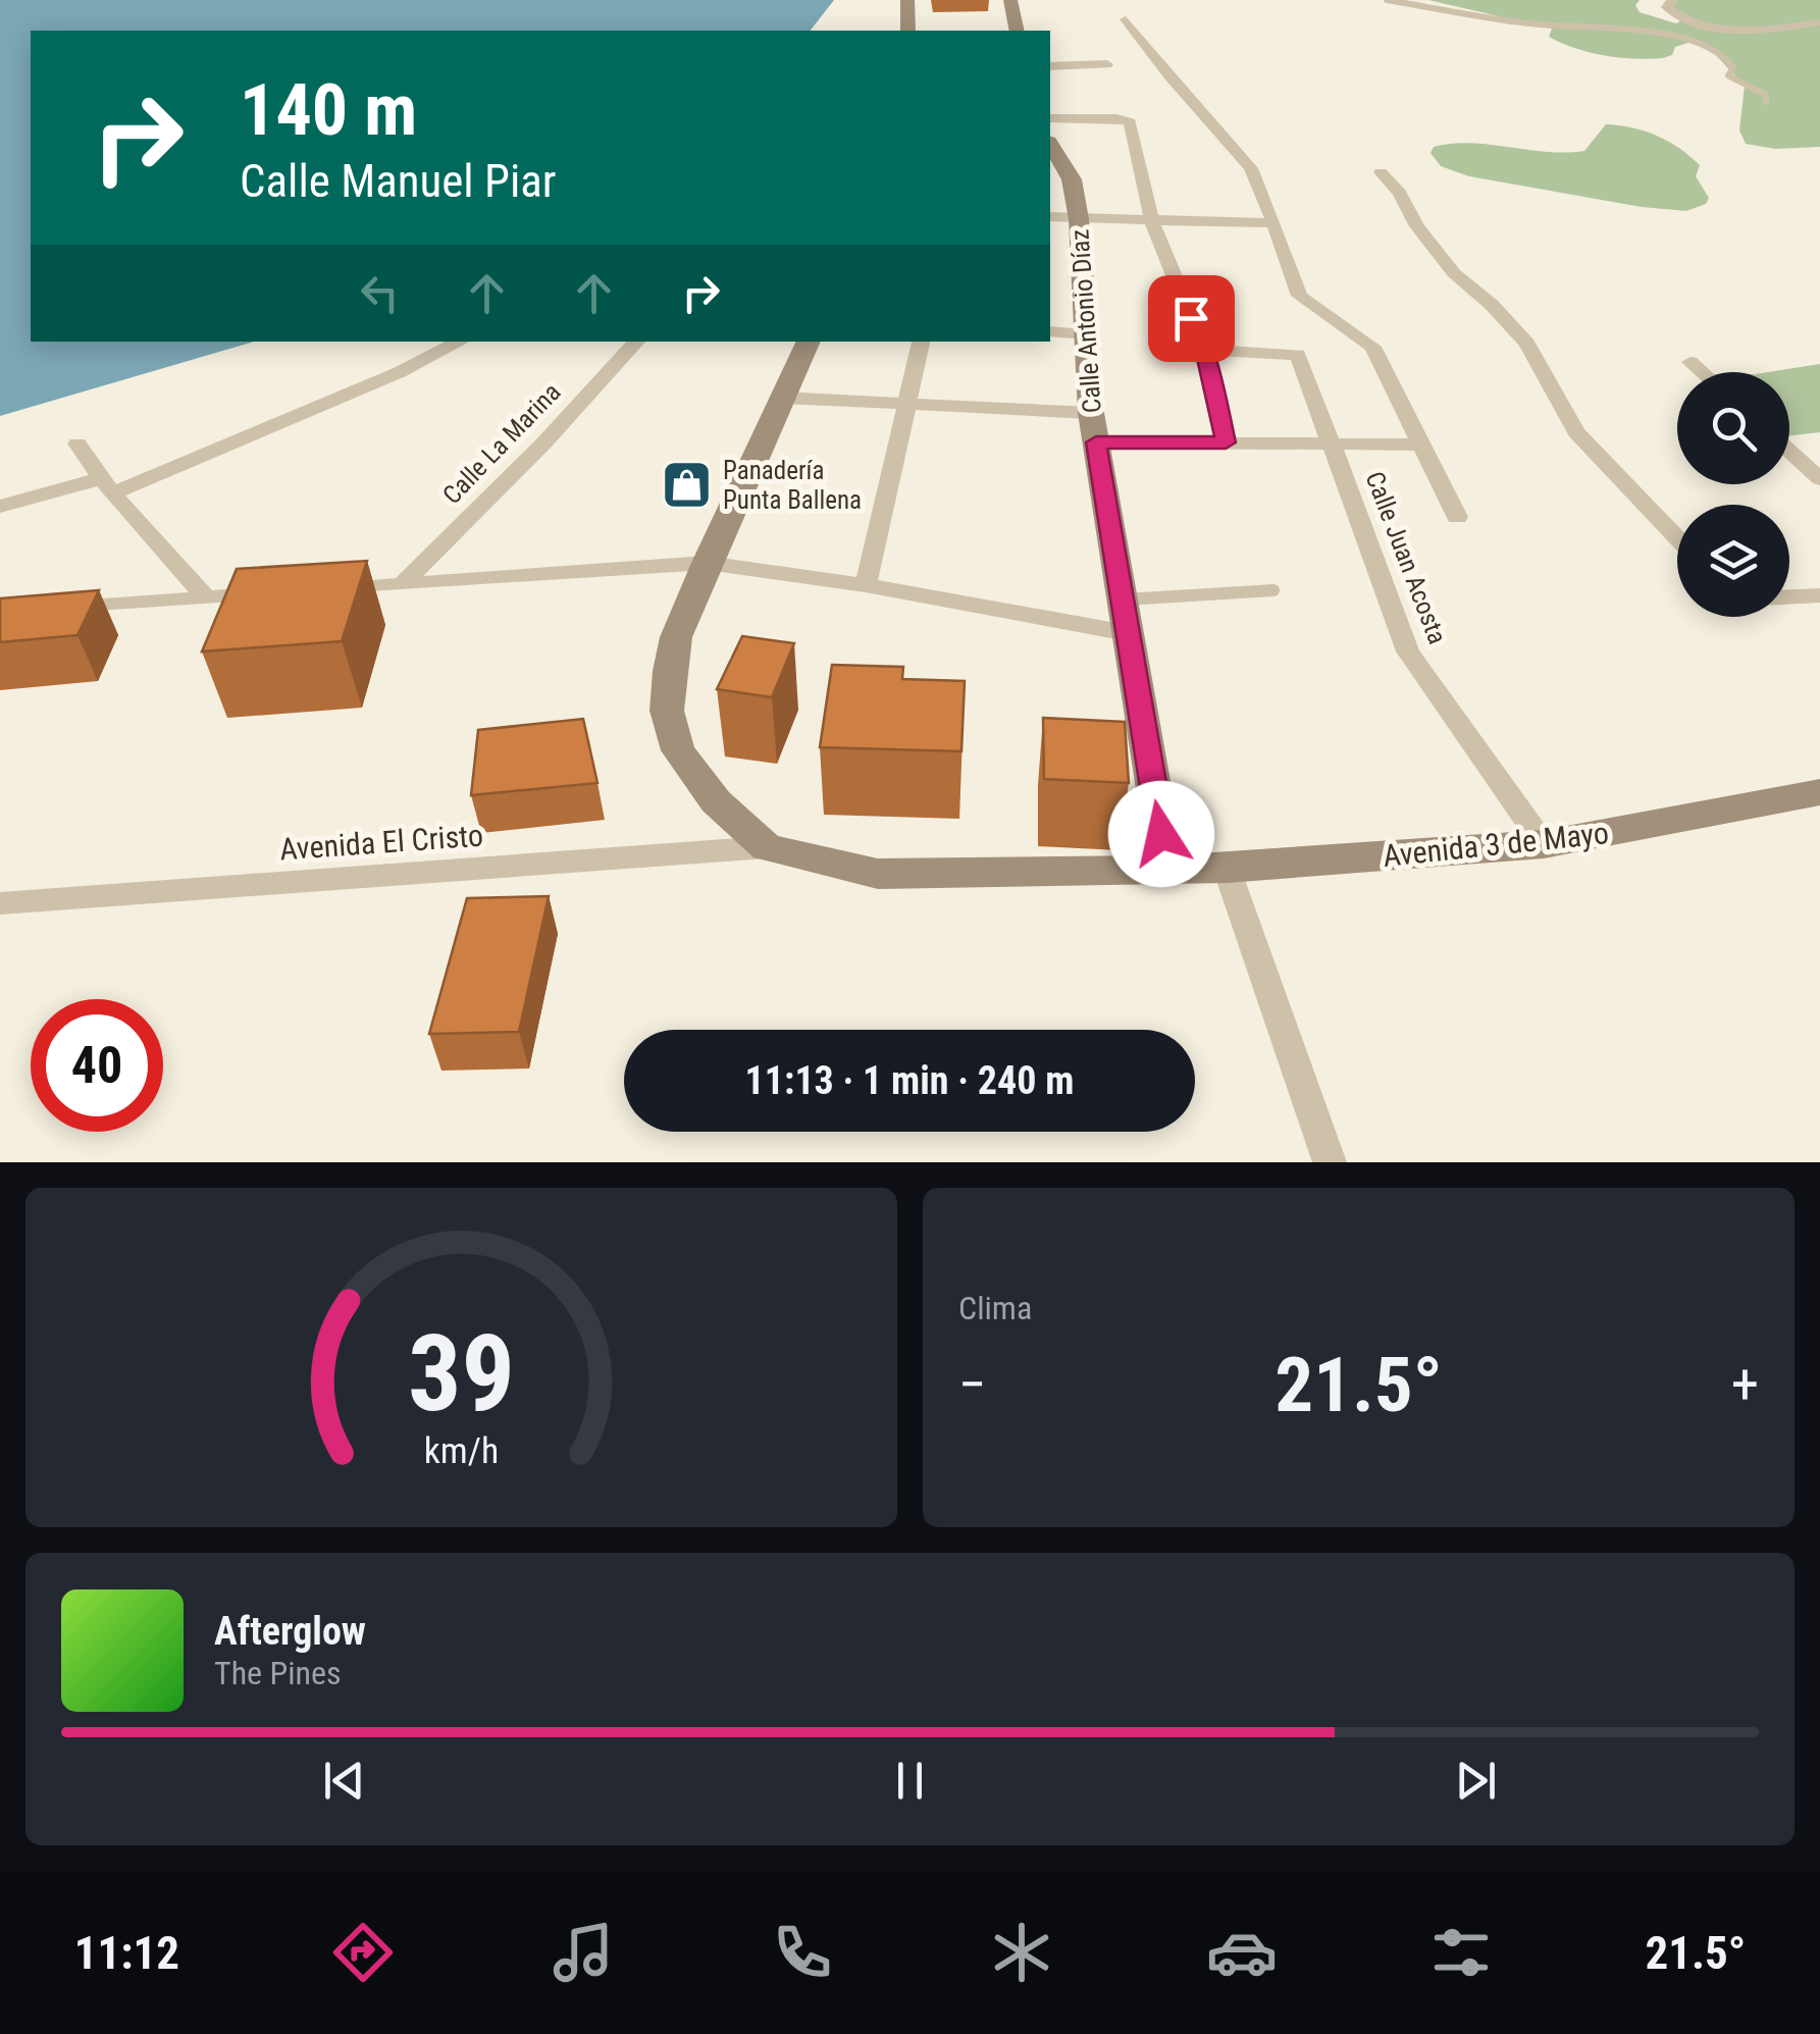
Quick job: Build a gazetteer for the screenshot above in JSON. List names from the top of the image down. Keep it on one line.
{"streets":{"street":["Calle Antonio Díaz","Calle La Marina","Calle Juan Acosta","Avenida El Cristo","Avenida 3 de Mayo"]},"crossings":[["Calle Antonio Díaz","Avenida 3 de Mayo"],["Calle Juan Acosta","Avenida 3 de Mayo"],["Avenida El Cristo","Avenida 3 de Mayo"]],"places":{"shop":["Panadería Punta Ballena"]},"page":{"turn":["140 m","Calle Manuel Piar"],"limit":"40","trip":"11:13 · 1 min · 240 m","tile":"Clima","heat":["−","21.5°","+"],"song":["Afterglow","The Pines"],"tabs":["11:12","21.5°"],"gauge":["39","km/h"]}}
